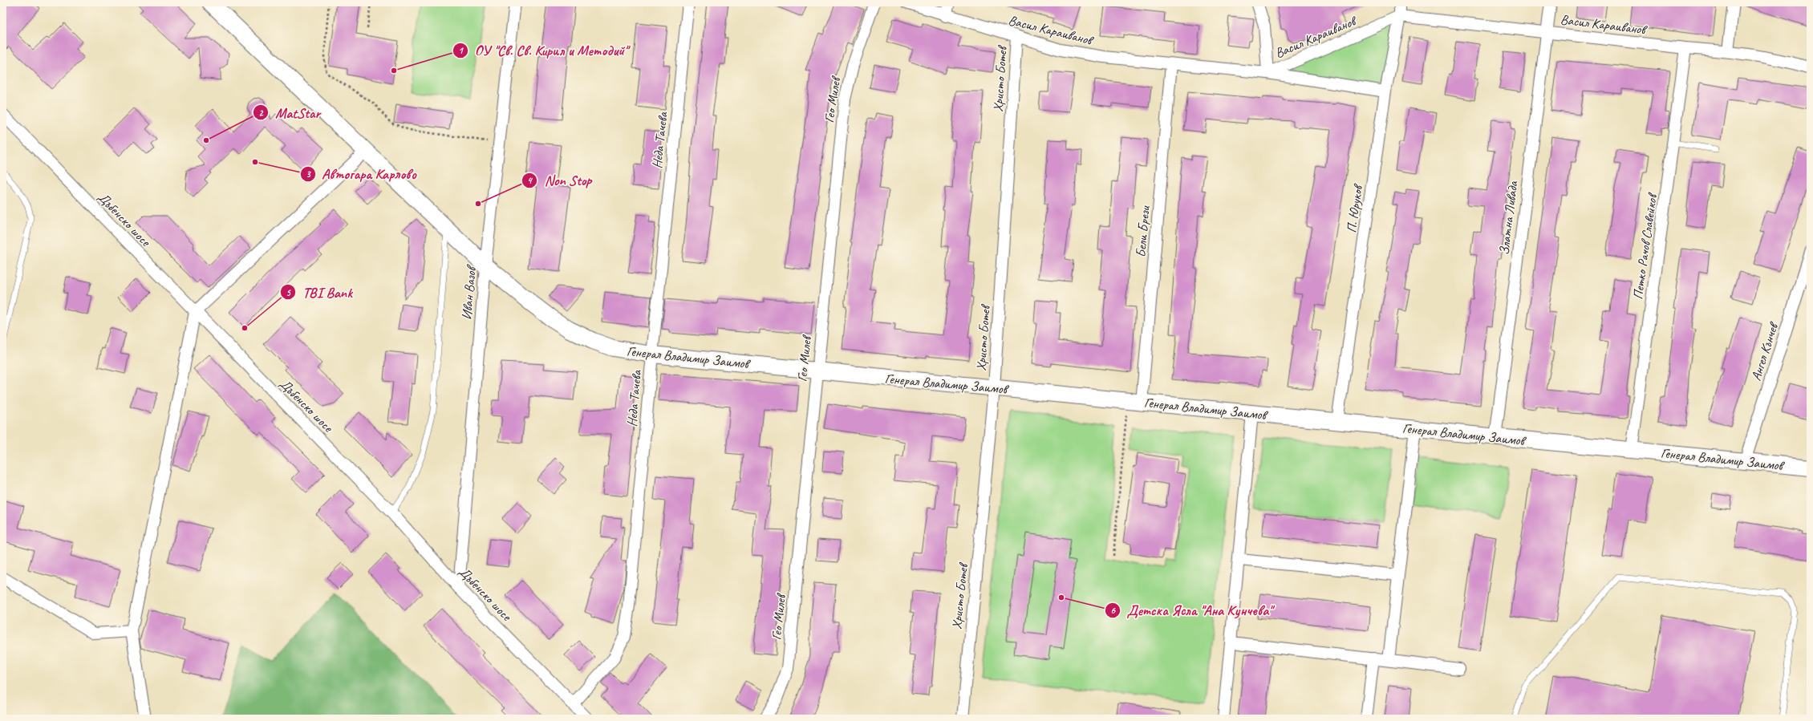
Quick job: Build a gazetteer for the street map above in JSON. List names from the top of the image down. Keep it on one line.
{"streets":{"street":["Васил Караиванов","Христо Ботев","Гео Милев","Неда Тачева","П. Юруков","Златна Ливада","Дъбенско шосе","Бели Брези","Петко Рачов Славейков","Иван Вазов","Ангел Кънчев","Генерал Владимир Заимов"]},"crossings":[["Васил Караиванов","Христо Ботев"],["Васил Караиванов","П. Юруков"],["Васил Караиванов","Златна Ливада"],["Васил Караиванов","Бели Брези"],["Васил Караиванов","Петко Рачов Славейков"],["Христо Ботев","Генерал Владимир Заимов"],["Гео Милев","Генерал Владимир Заимов"],["Неда Тачева","Дъбенско шосе"],["Неда Тачева","Генерал Владимир Заимов"],["П. Юруков","Генерал Владимир Заимов"],["Златна Ливада","Генерал Владимир Заимов"],["Дъбенско шосе","Иван Вазов"],["Бели Брези","Генерал Владимир Заимов"],["Петко Рачов Славейков","Генерал Владимир Заимов"],["Иван Вазов","Генерал Владимир Заимов"],["Ангел Кънчев","Генерал Владимир Заимов"]],"places":["ОУ \"Св. Св. Кирил и Методий\"","MatStar","Автогара Карлово","Non Stop","TBI Bank","Детска Ясла \"Ана Кунчева\""]}
